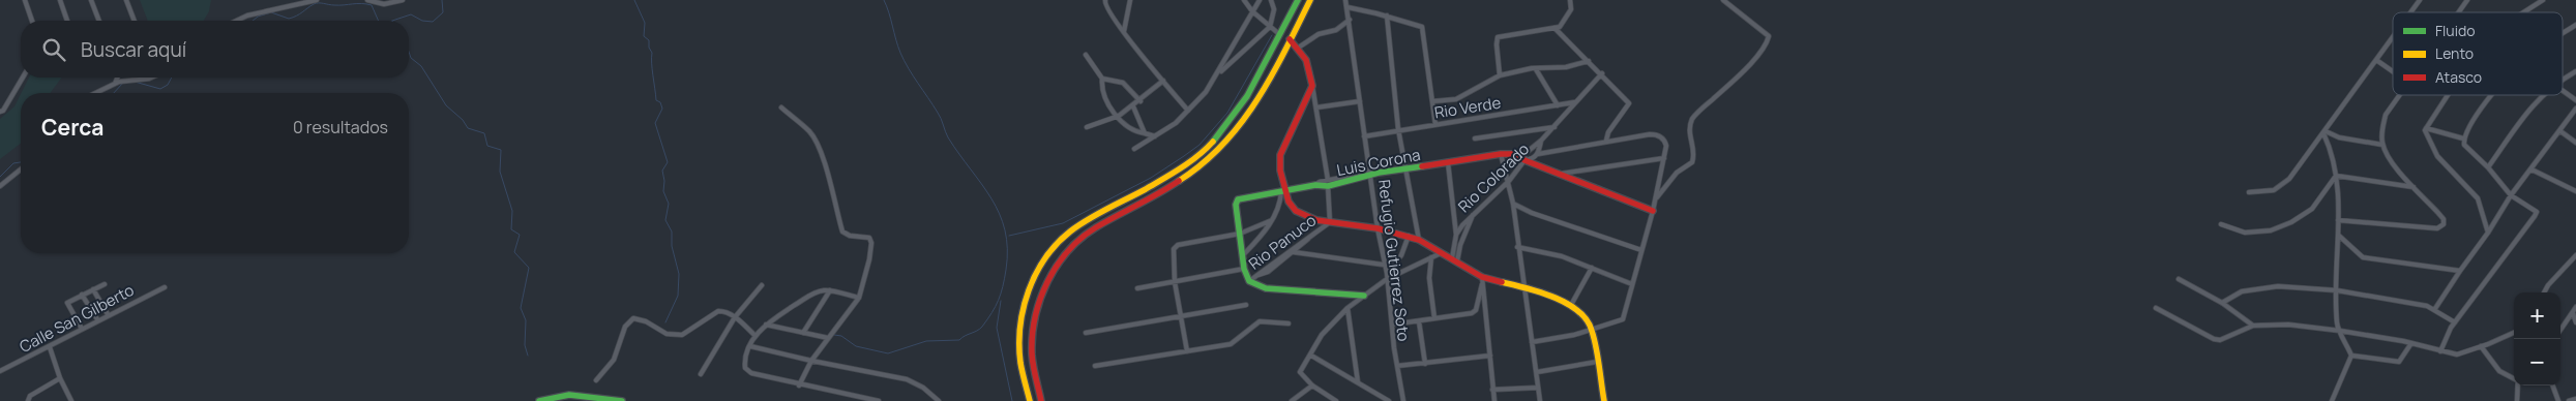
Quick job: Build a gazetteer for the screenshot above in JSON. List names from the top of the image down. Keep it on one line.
{"streets":{"street":["Rio Verde","Luis Corona","Rio Colorado","Rio Panuco","Refugio Gutierrez Soto","Calle San Gilberto"]},"crossings":[["Rio Verde","Rio Colorado"],["Rio Verde","Refugio Gutierrez Soto"],["Luis Corona","Rio Colorado"],["Luis Corona","Refugio Gutierrez Soto"]],"legend":["Fluido","Lento","Atasco"],"page":{"search":"Buscar aquí","heading":["Cerca","0 resultados"],"map_buttons":["+","−"]}}
